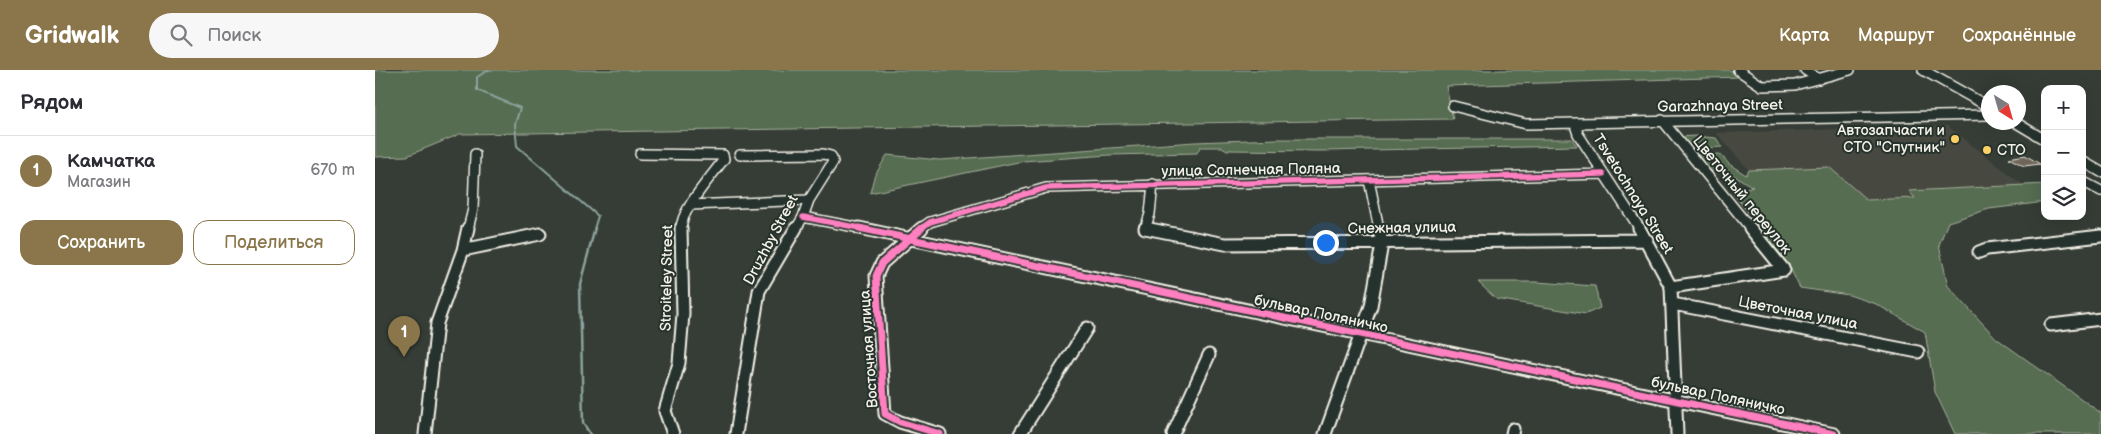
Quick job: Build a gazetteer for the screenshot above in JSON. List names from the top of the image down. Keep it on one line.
{"streets":{"street":["Garazhnaya Street","улица Солнечная Поляна","Tsvetochnaya Street","Цветочный переулок","Снежная улица","Druzhby Street","Stroiteley Street","Цветочная улица","бульвар Поляничко","Восточная улица"]},"crossings":[["Garazhnaya Street","Tsvetochnaya Street"],["Garazhnaya Street","Цветочный переулок"],["улица Солнечная Поляна","Tsvetochnaya Street"],["улица Солнечная Поляна","Снежная улица"],["улица Солнечная Поляна","бульвар Поляничко"],["улица Солнечная Поляна","Восточная улица"],["Tsvetochnaya Street","Цветочный переулок"],["Tsvetochnaya Street","Снежная улица"],["Tsvetochnaya Street","Цветочная улица"],["Tsvetochnaya Street","бульвар Поляничко"],["Druzhby Street","бульвар Поляничко"],["бульвар Поляничко","Восточная улица"]],"places":["Автозапчасти и СТО \"Спутник\"","СТО"],"north":"bottom right","page":{"header":"Gridwalk","search":"Поиск","nav":["Карта","Маршрут","Сохранённые"],"heading":"Рядом","map_buttons":["+","−"],"list":[{"mark":"1","name":"Камчатка","note":"Магазин","value":"670 m"}],"buttons":["Сохранить","Поделиться"],"pins":"1"}}
